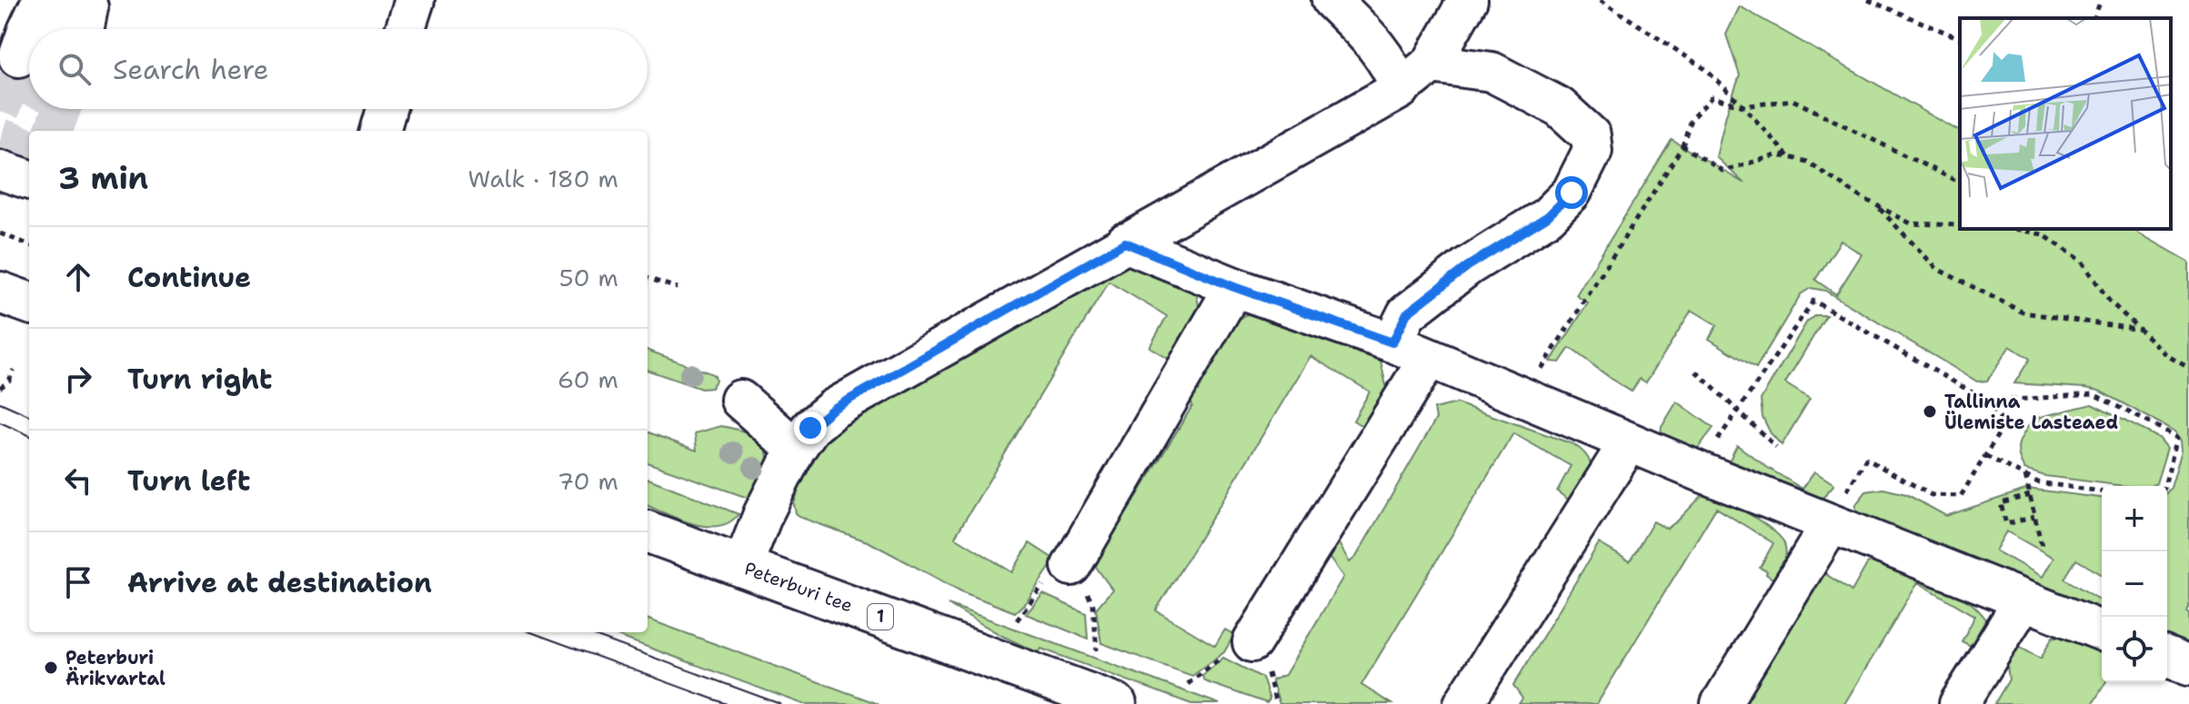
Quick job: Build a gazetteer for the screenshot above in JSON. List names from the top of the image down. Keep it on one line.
{"streets":{"highway":["Peterburi tee","1"]},"places":["Tallinna Ülemiste Lasteaed","Peterburi Ärikvartal"],"page":{"search":"Search here","heading":["3 min","Walk · 180 m"],"list":[["Continue","50 m"],["Turn right","60 m"],["Turn left","70 m"],"Arrive at destination"],"map_buttons":["+","−"]}}
